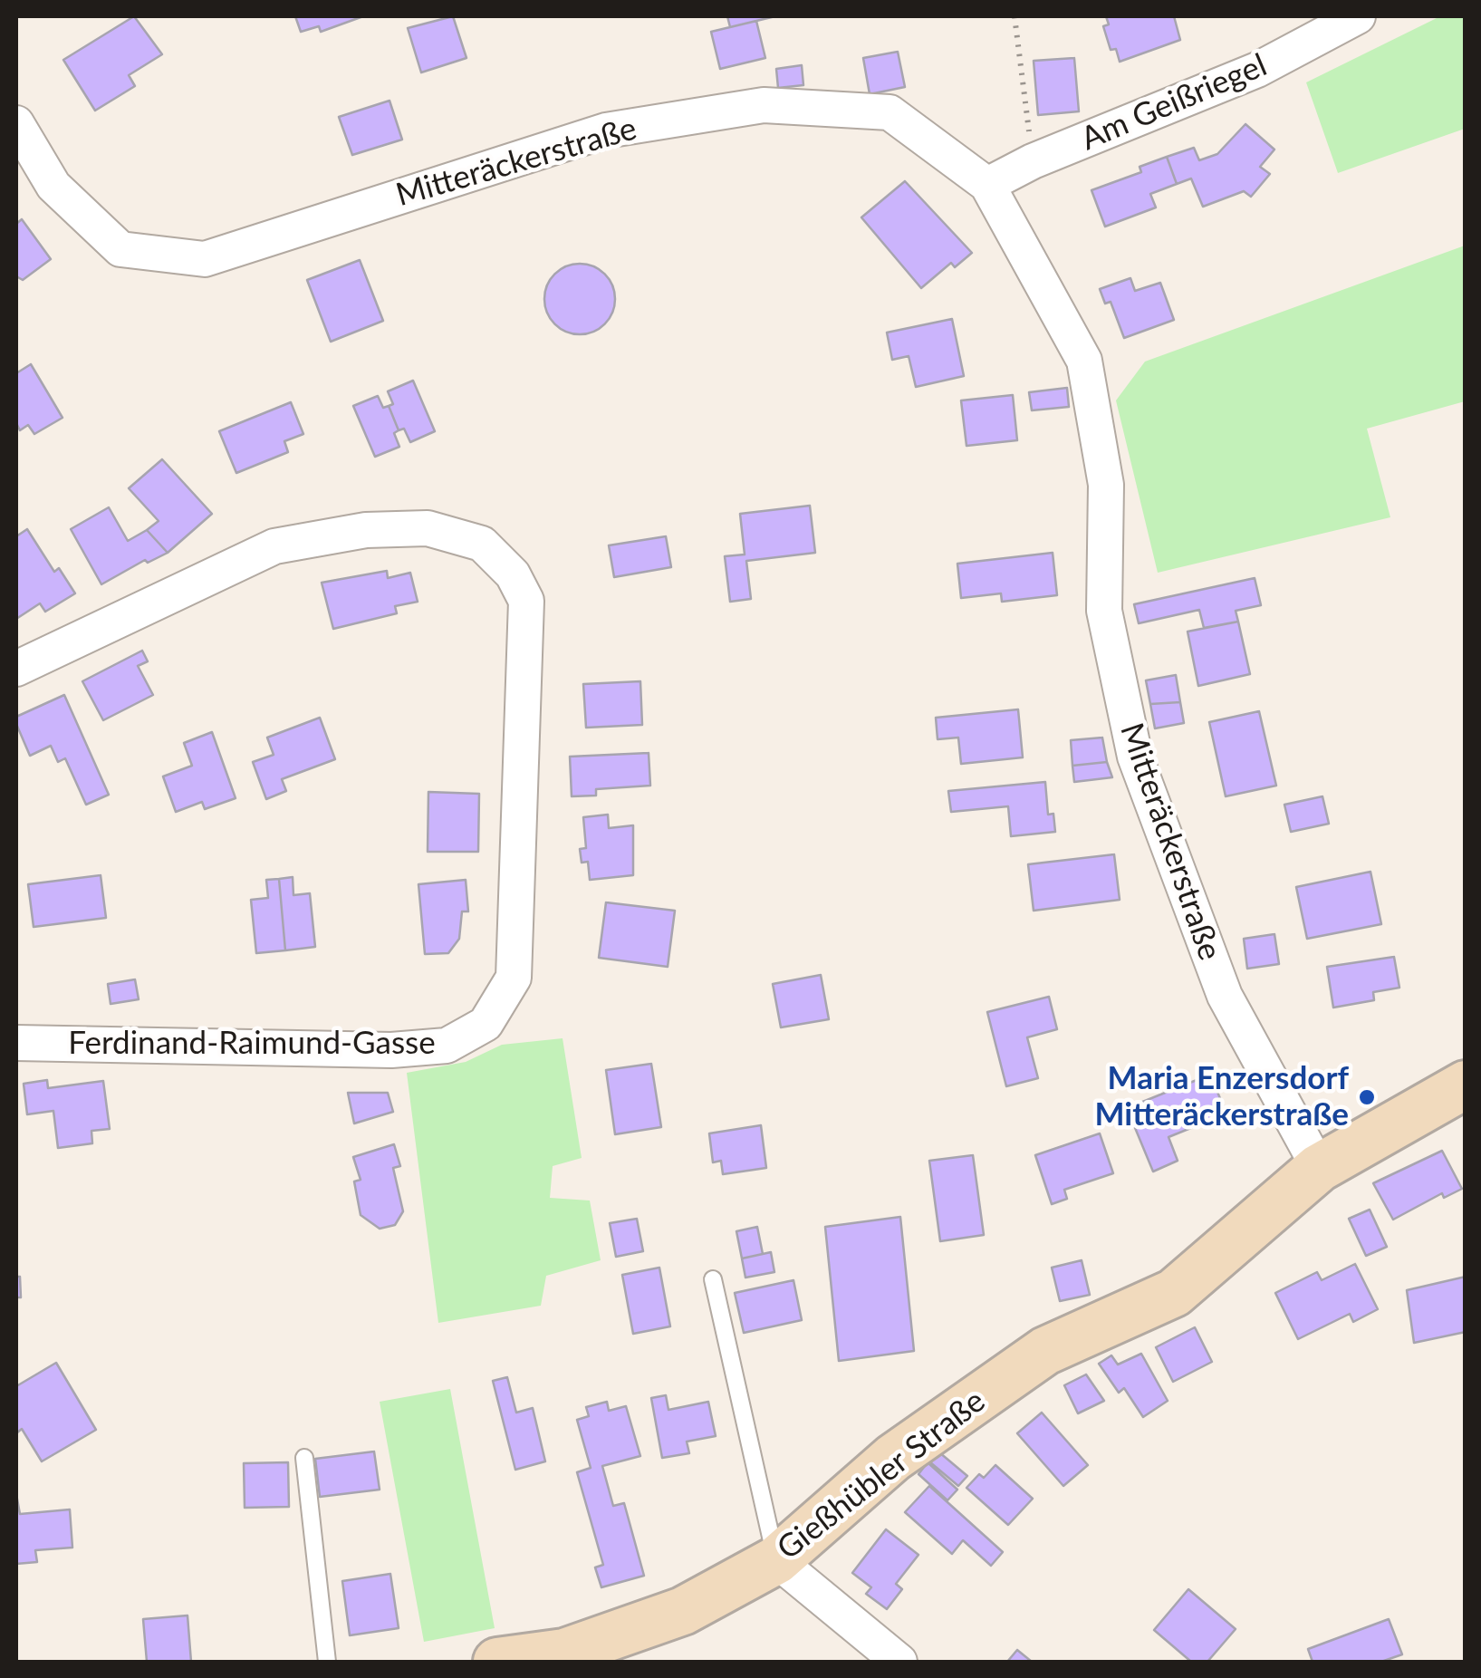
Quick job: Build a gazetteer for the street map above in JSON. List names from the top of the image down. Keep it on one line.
{"streets":{"main road":["Gießhübler Straße"],"street":["Am Geißriegel","Mitteräckerstraße","Ferdinand-Raimund-Gasse"]},"crossings":[["Am Geißriegel","Mitteräckerstraße"],["Mitteräckerstraße","Gießhübler Straße"]],"places":["Maria Enzersdorf Mitteräckerstraße"]}
